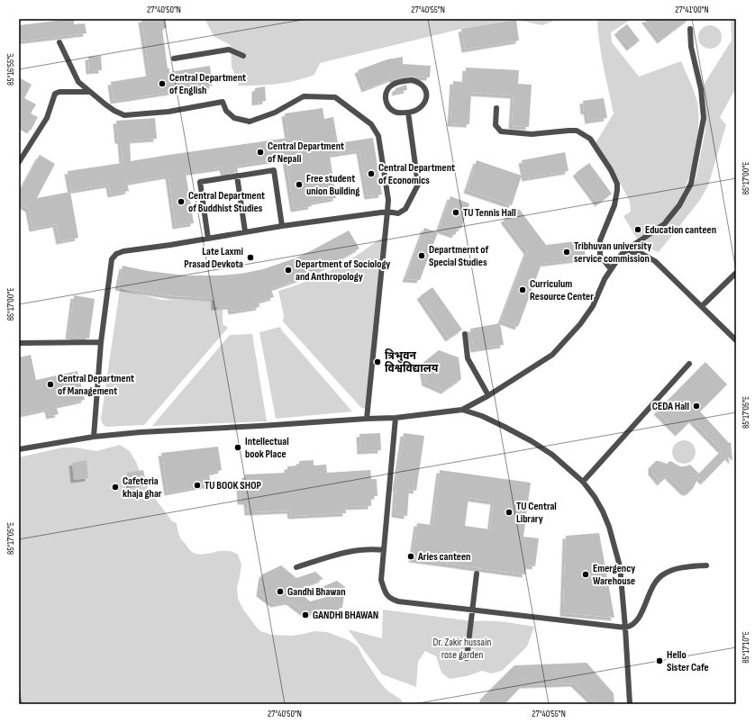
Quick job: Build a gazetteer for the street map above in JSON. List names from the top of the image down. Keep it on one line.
{"parks":["Dr. Zakir hussain rose garden"],"places":["Central Department of English","Central Department of Nepali","Central Department of Economics","Free student union Building","Central Department of Buddhist Studies","TU Tennis Hall","Education canteen","Tribhuvan university service commission","Departmernt of Special Studies","Late Laxmi Prasad Devkota","Department of Sociology and Anthropology","Curriculum Resource Center","त्रिभुवन विश्वविद्यालय","Central Department of Management","CEDA Hall","Intellectual book Place","TU BOOK SHOP","Cafeteria khaja ghar","TU Central Library","Aries canteen","Emergency Warehouse","Gandhi Bhawan","GANDHI BHAWAN","Hello Sister Cafe"],"coordinates":["27°40'50\"N","27°40'55\"N","27°41'00\"N","85°16'55\"E","85°17'00\"E","85°17'05\"E","85°17'10\"E"]}
